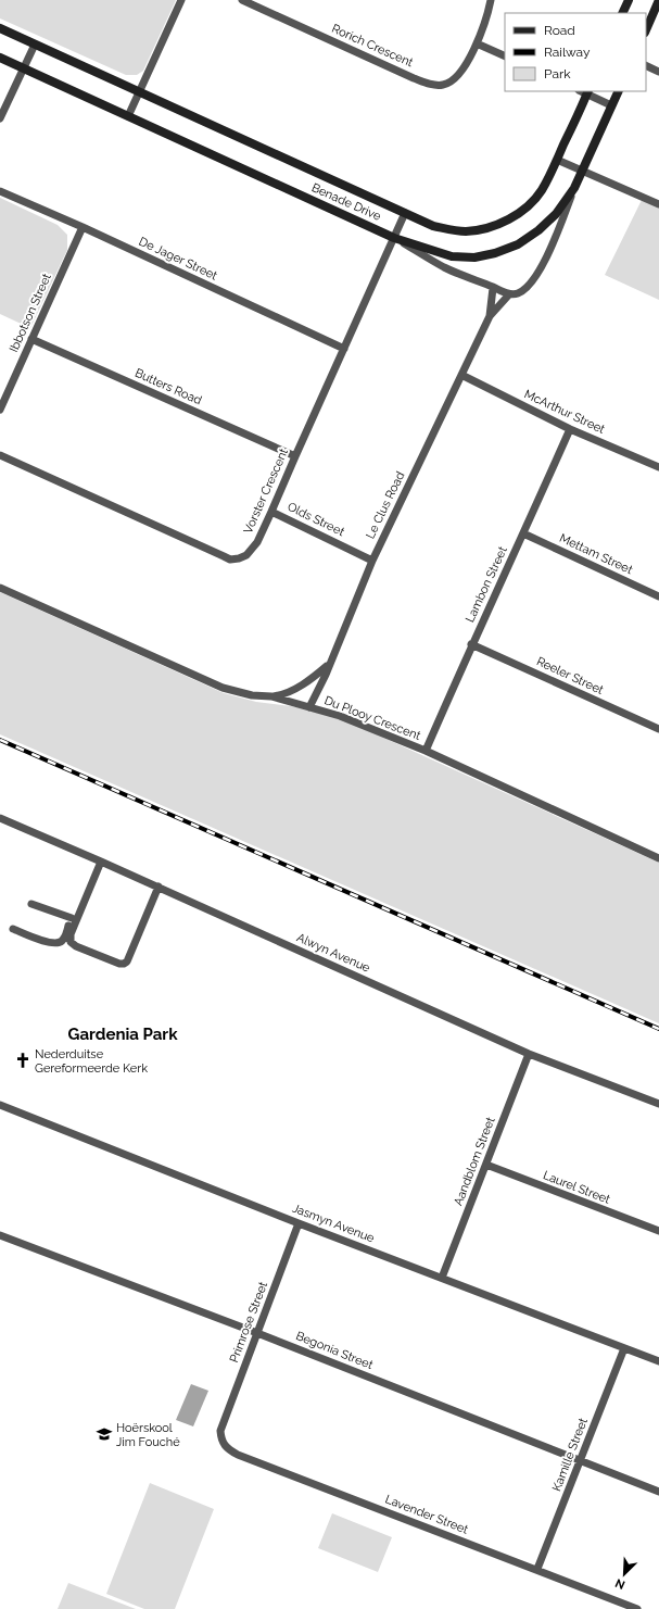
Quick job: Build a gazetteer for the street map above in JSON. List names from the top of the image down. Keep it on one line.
{"streets":{"street":["Rorich Crescent","Benade Drive","De Jager Street","Ibbotson Street","Butters Road","McArthur Street","Vorster Crescent","Le Clus Road","Olds Street","Mettam Street","Lambon Street","Reeler Street","Du Plooy Crescent","Alwyn Avenue","Aandblom Street","Laurel Street","Jasmyn Avenue","Primrose Street","Begonia Street","Kamille Street","Lavender Street"]},"crossings":[["Benade Drive","Vorster Crescent"],["De Jager Street","Ibbotson Street"],["De Jager Street","Vorster Crescent"],["Ibbotson Street","Butters Road"],["Butters Road","Vorster Crescent"],["McArthur Street","Le Clus Road"],["McArthur Street","Lambon Street"],["Vorster Crescent","Olds Street"],["Le Clus Road","Olds Street"],["Le Clus Road","Du Plooy Crescent"],["Mettam Street","Lambon Street"],["Lambon Street","Reeler Street"],["Lambon Street","Du Plooy Crescent"],["Alwyn Avenue","Aandblom Street"],["Aandblom Street","Laurel Street"],["Aandblom Street","Jasmyn Avenue"],["Jasmyn Avenue","Primrose Street"],["Jasmyn Avenue","Kamille Street"],["Primrose Street","Begonia Street"],["Primrose Street","Lavender Street"],["Begonia Street","Kamille Street"],["Kamille Street","Lavender Street"]],"districts":["Gardenia Park"],"places":{"church":["Nederduitse Gereformeerde Kerk"],"school or university":["Hoërskool Jim Fouché"]},"legend":["Road","Railway","Park"],"north":"bottom left"}
